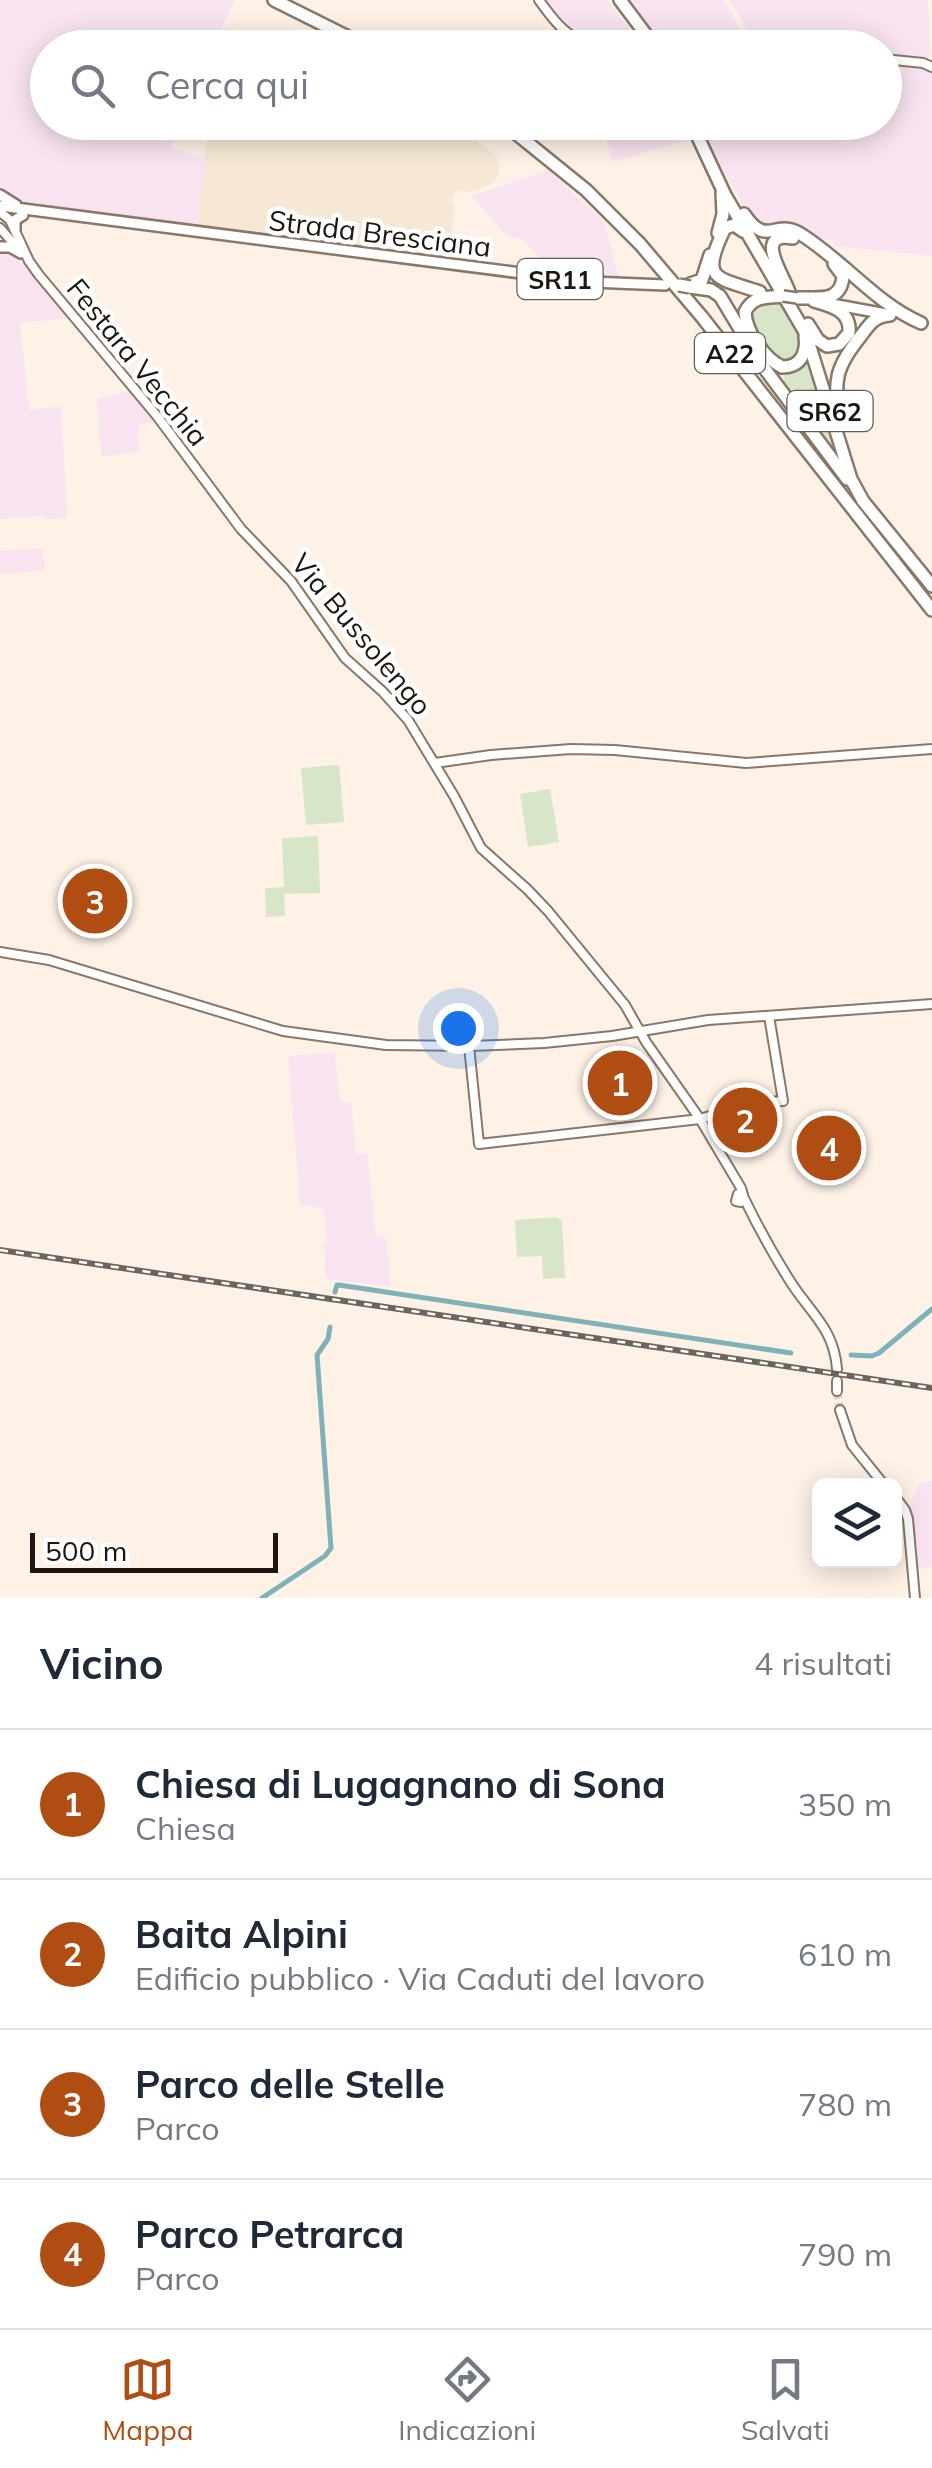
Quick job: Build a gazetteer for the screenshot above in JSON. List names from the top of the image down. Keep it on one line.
{"streets":{"highway":["A22","SR62"],"main road":["Strada Bresciana","SR11"],"street":["Festara Vecchia","Via Bussolengo"]},"crossings":[["Strada Bresciana","Festara Vecchia"],["Strada Bresciana","SR62"],["Festara Vecchia","Via Bussolengo"]],"scale_bar":"500 m","page":{"search":"Cerca qui","pins":["3","1","2","4"],"scale":"500 m","heading":["Vicino","4 risultati"],"list":[{"mark":"1","name":"Chiesa di Lugagnano di Sona","note":"Chiesa","value":"350 m"},{"mark":"2","name":"Baita Alpini","note":"Edificio pubblico · Via Caduti del lavoro","value":"610 m"},{"mark":"3","name":"Parco delle Stelle","note":"Parco","value":"780 m"},{"mark":"4","name":"Parco Petrarca","note":"Parco","value":"790 m"}],"nav":["Mappa","Indicazioni","Salvati"]}}
